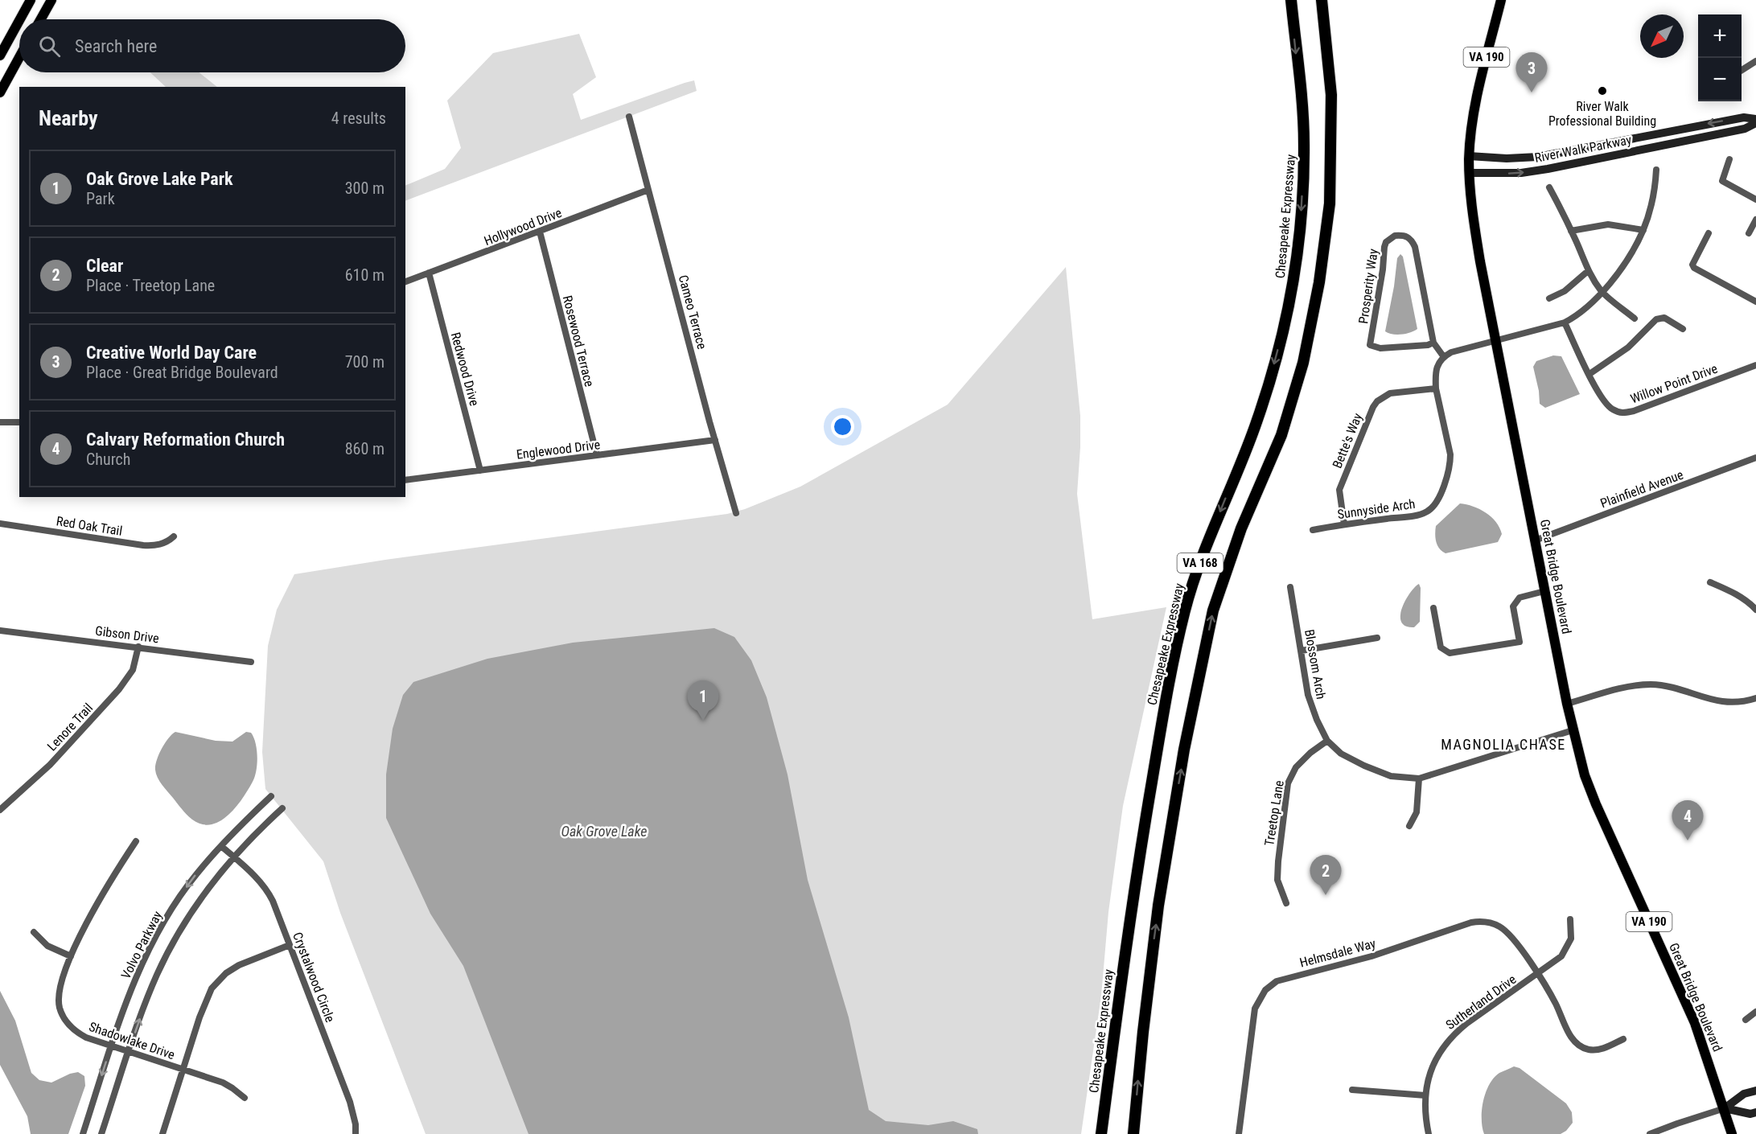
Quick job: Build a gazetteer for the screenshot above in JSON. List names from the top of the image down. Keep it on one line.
{"streets":{"highway":["Chesapeake Expressway","VA 168"],"main road":["VA 190","Great Bridge Boulevard"],"street":["River Walk Parkway","Hollywood Drive","Prosperity Way","Cameo Terrace","Rosewood Terrace","Redwood Drive","Willow Point Drive","Bette's Way","Englewood Drive","Plainfield Avenue","Sunnyside Arch","Red Oak Trail","Gibson Drive","Blossom Arch","Lenore Trail","Treetop Lane","Volvo Parkway","Helmsdale Way","Crystalwood Circle","Sutherland Drive","Shadowlake Drive"]},"crossings":[["River Walk Parkway","Great Bridge Boulevard"],["Hollywood Drive","Cameo Terrace"],["Hollywood Drive","Rosewood Terrace"],["Hollywood Drive","Redwood Drive"],["Cameo Terrace","Englewood Drive"],["Rosewood Terrace","Englewood Drive"],["Redwood Drive","Englewood Drive"],["Bette's Way","Sunnyside Arch"],["Plainfield Avenue","Great Bridge Boulevard"],["Great Bridge Boulevard","Blossom Arch"],["Gibson Drive","Lenore Trail"],["Blossom Arch","Treetop Lane"],["Volvo Parkway","Crystalwood Circle"],["Volvo Parkway","Shadowlake Drive"],["Helmsdale Way","Sutherland Drive"]],"districts":["MAGNOLIA CHASE"],"water":["Oak Grove Lake"],"places":["River Walk Professional Building"],"north":"bottom left","page":{"map_buttons":["+","−"],"search":"Search here","pins":["3","1","4","2"],"heading":["Nearby","4 results"],"list":[{"mark":"1","name":"Oak Grove Lake Park","note":"Park","value":"300 m"},{"mark":"2","name":"Clear","note":"Place · Treetop Lane","value":"610 m"},{"mark":"3","name":"Creative World Day Care","note":"Place · Great Bridge Boulevard","value":"700 m"},{"mark":"4","name":"Calvary Reformation Church","note":"Church","value":"860 m"}]}}
